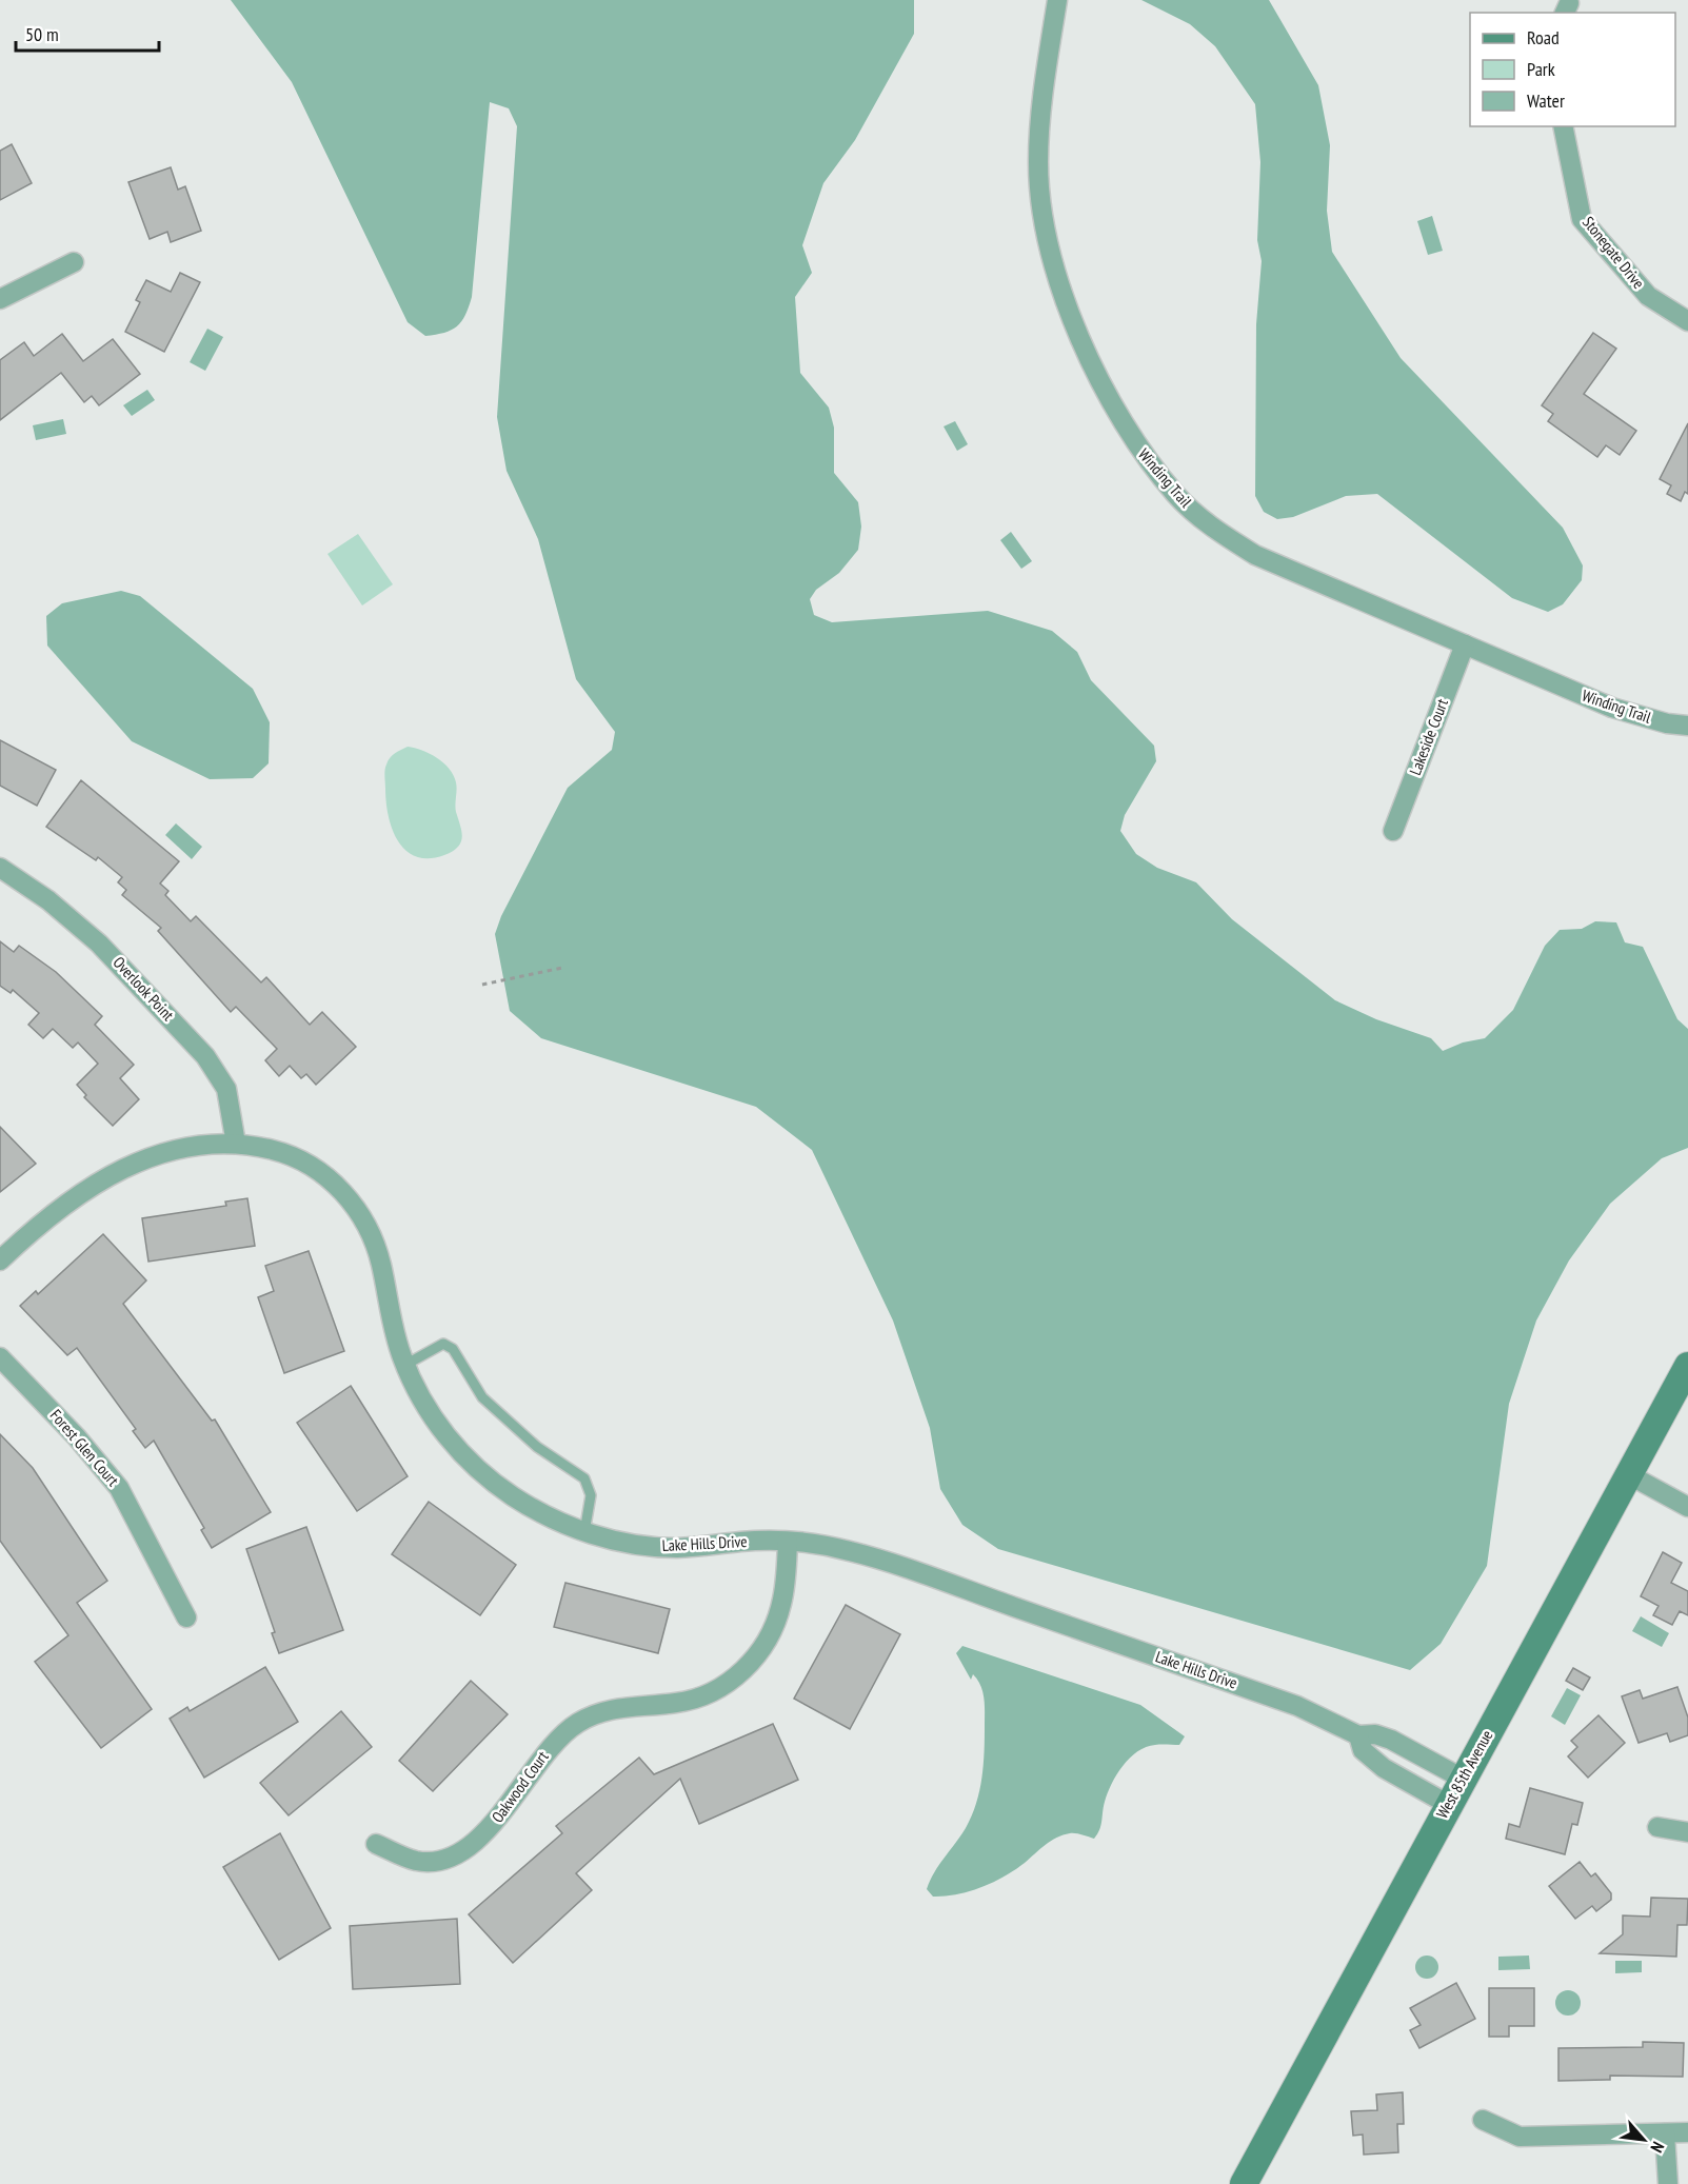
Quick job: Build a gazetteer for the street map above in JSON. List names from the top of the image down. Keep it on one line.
{"streets":{"street":["Stonegate Drive","Winding Trail","Lakeside Court","Overlook Point","Forest Glen Court","Lake Hills Drive","West 85th Avenue","Oakwood Court"]},"crossings":[["Winding Trail","Lakeside Court"],["Overlook Point","Lake Hills Drive"],["Lake Hills Drive","West 85th Avenue"],["Lake Hills Drive","Oakwood Court"]],"legend":["Road","Park","Water"],"scale_bar":"50 m","north":"bottom right"}
